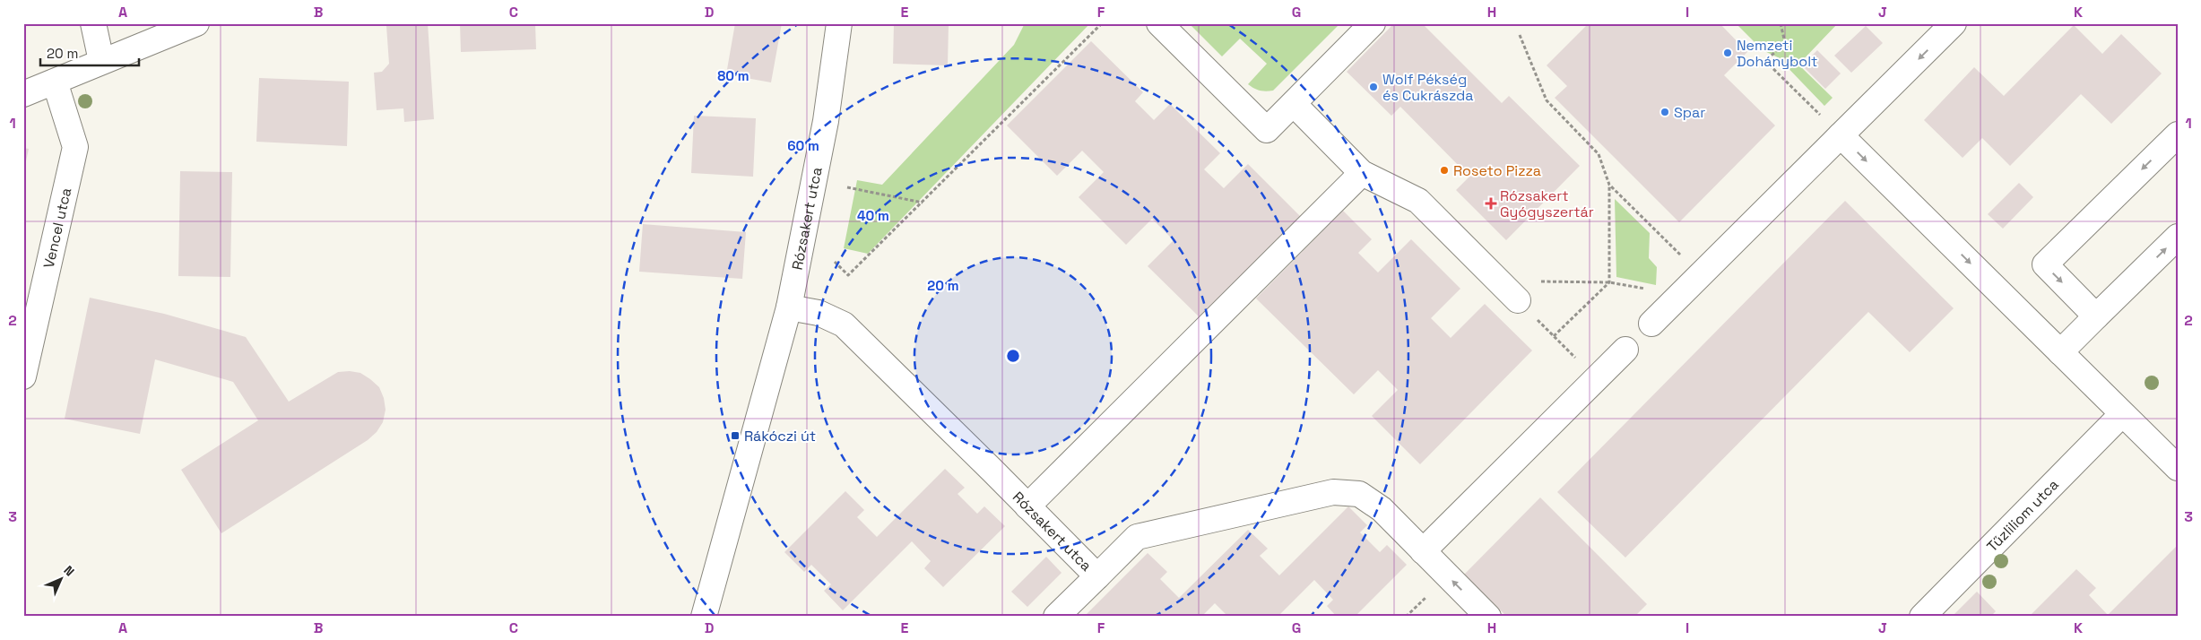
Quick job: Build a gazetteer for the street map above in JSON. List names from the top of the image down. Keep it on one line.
{"streets":{"street":["Rózsakert utca","Vencel utca","Tűzliliom utca"]},"places":{"other":["Nemzeti Dohánybolt","Wolf Pékség és Cukrászda","Spar","Roseto Pizza"],"health":["Rózsakert Gyógyszertár"],"transit":["Rákóczi út"]},"scale_bar":"20 m","north":"top right","grid":{"columns":["A","B","C","D","E","F","G","H","I","J","K"],"rows":["1","2","3"]},"rings":["80 m","60 m","40 m","20 m"]}
